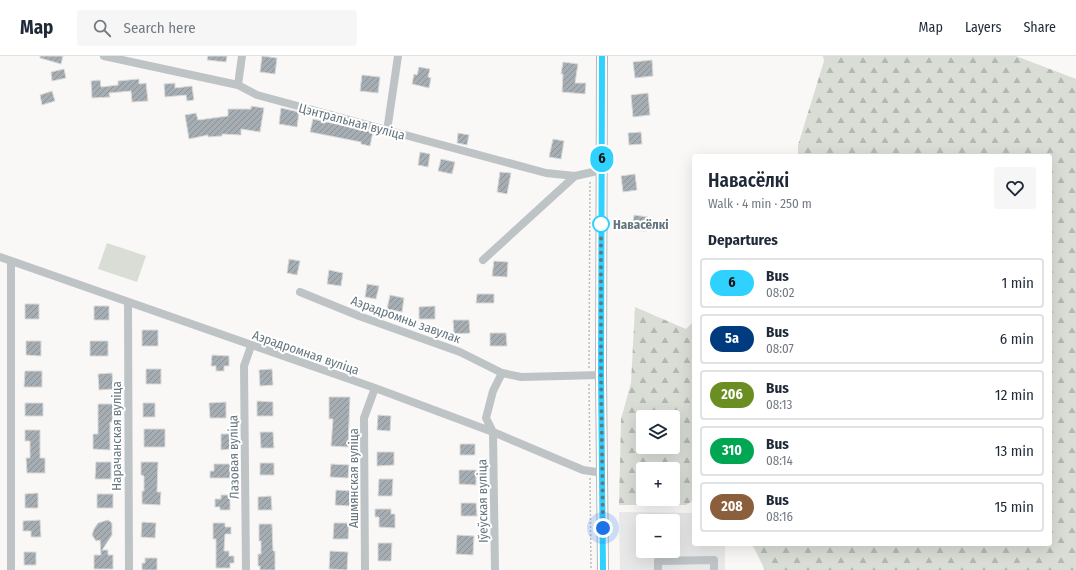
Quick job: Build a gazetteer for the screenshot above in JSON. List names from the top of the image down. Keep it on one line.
{"streets":{"street":["Цэнтральная вуліца","Аэрадромны завулак","Аэрадромная вуліца","Нарачанская вуліца","Лазовая вуліца","Ашмянская вуліца","Іўеўская вуліца"]},"crossings":[["Аэрадромны завулак","Іўеўская вуліца"],["Аэрадромная вуліца","Нарачанская вуліца"],["Аэрадромная вуліца","Лазовая вуліца"],["Аэрадромная вуліца","Ашмянская вуліца"],["Аэрадромная вуліца","Іўеўская вуліца"]],"places":["Навасёлкі"],"lines":["bus line 6"],"page":{"header":"Map","search":"Search here","nav":["Map","Layers","Share"],"on_map":"6","heading":[["Навасёлкі","Walk · 4 min · 250 m"],"Departures"],"list":[{"mark":"6","name":"Bus","note":"08:02","value":"1 min"},{"mark":"5а","name":"Bus","note":"08:07","value":"6 min"},{"mark":"206","name":"Bus","note":"08:13","value":"12 min"},{"mark":"310","name":"Bus","note":"08:14","value":"13 min"},{"mark":"208","name":"Bus","note":"08:16","value":"15 min"}],"map_buttons":["+","−"]}}
